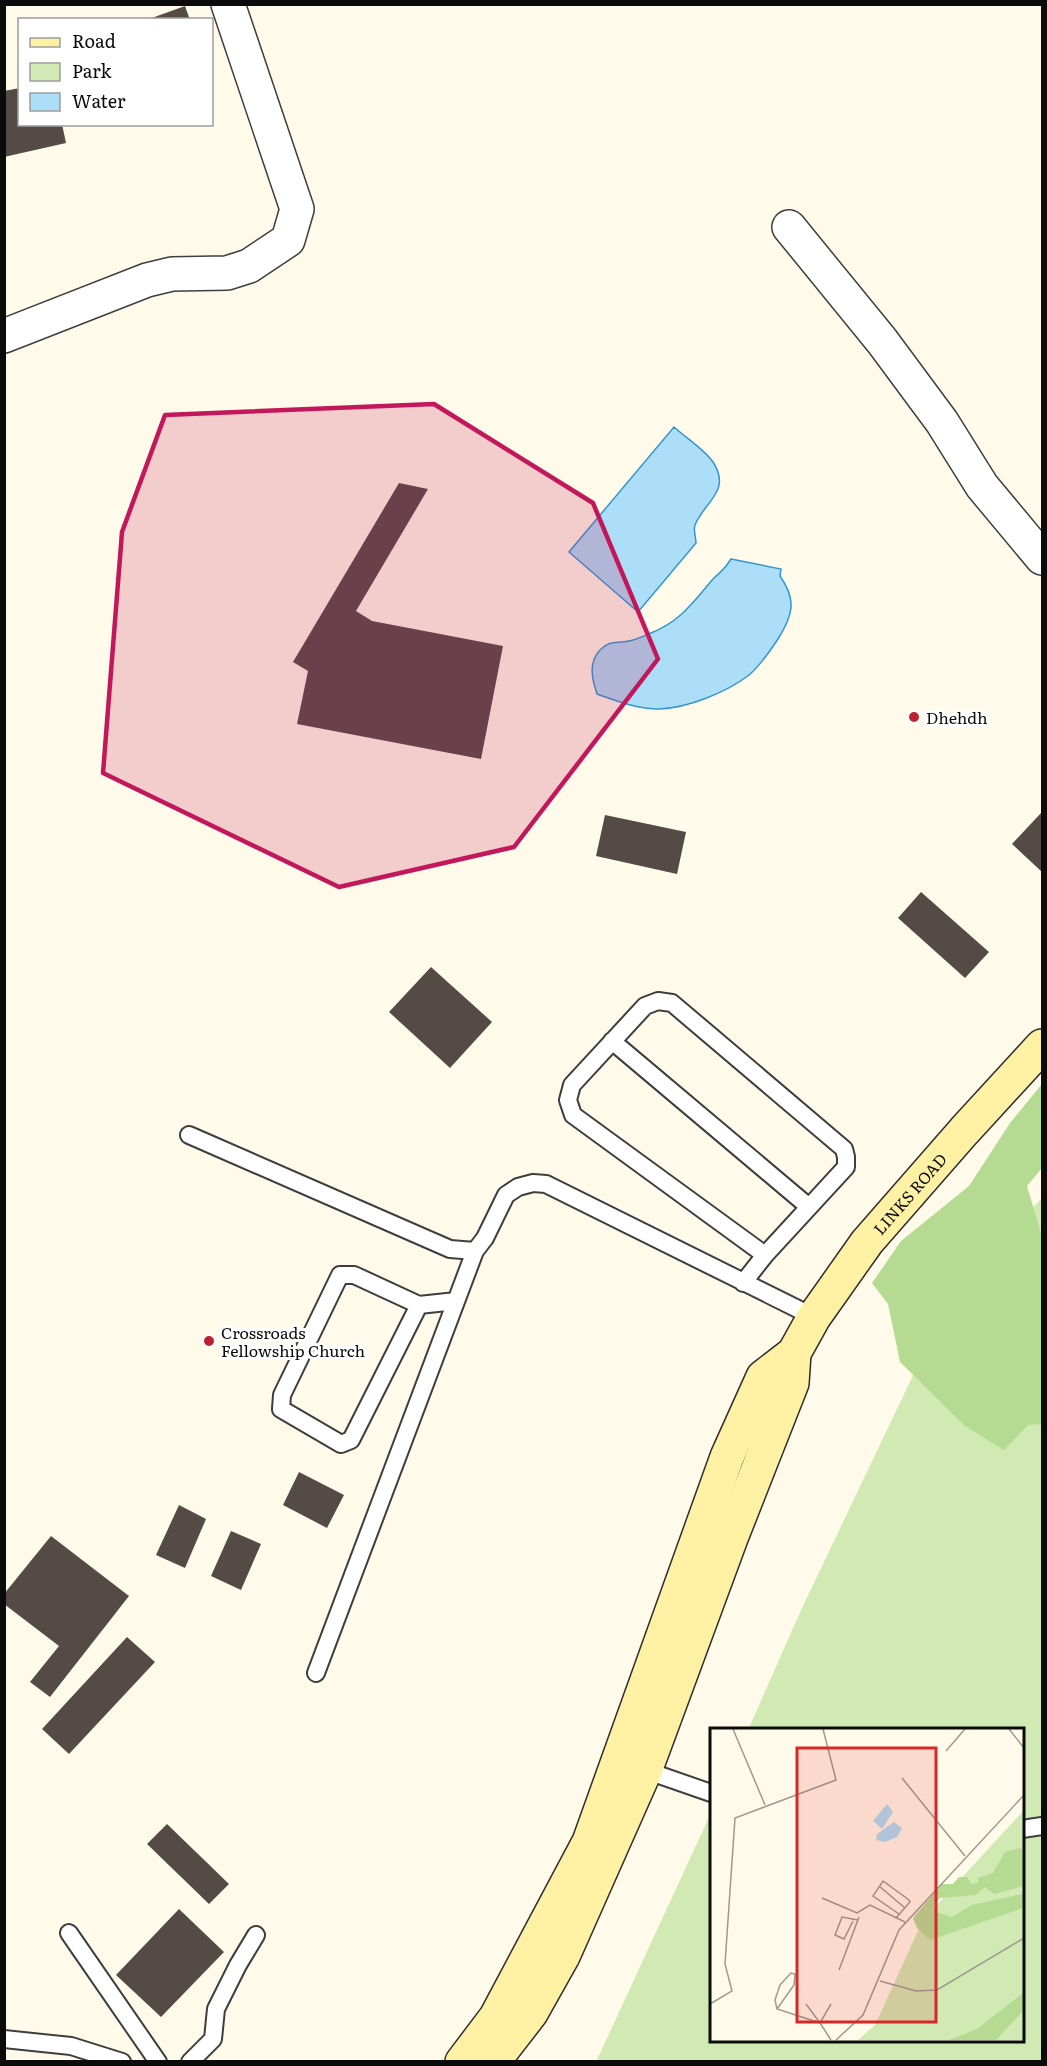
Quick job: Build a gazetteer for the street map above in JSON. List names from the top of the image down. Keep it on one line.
{"streets":{"main road":["LINKS ROAD"]},"places":["Dhehdh","Crossroads Fellowship Church"],"legend":["Road","Park","Water"]}
